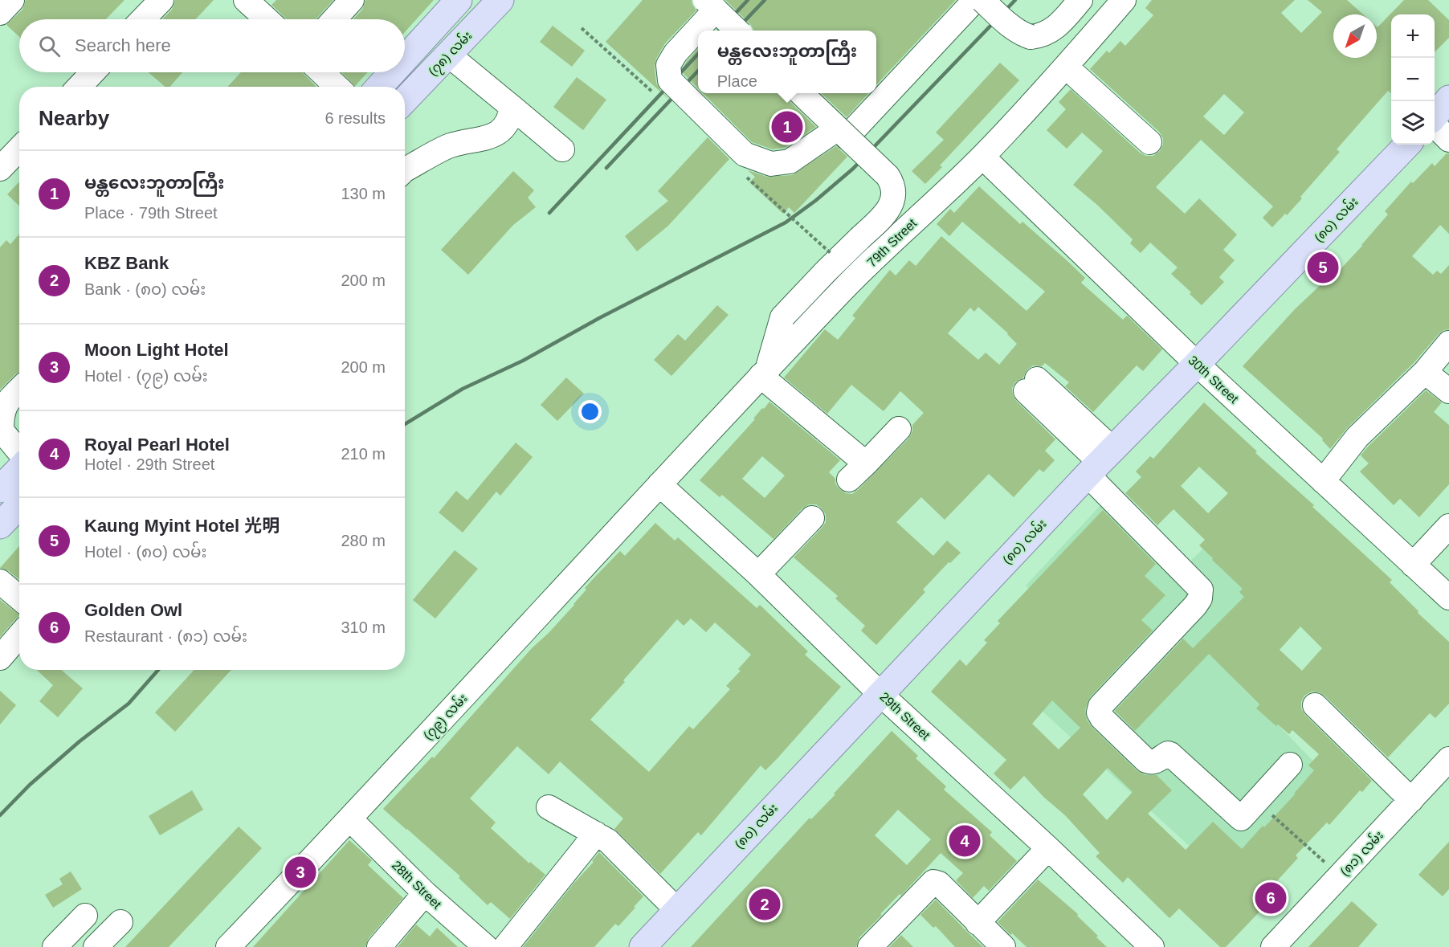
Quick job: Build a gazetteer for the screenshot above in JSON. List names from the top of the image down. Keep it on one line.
{"streets":{"main road":["(၇၈) လမ်း","(၈၀) လမ်း"],"street":["79th Street","30th Street","29th Street","(၇၉) လမ်း","(၈၁) လမ်း","28th Street"]},"crossings":[["(၈၀) လမ်း","30th Street"],["(၈၀) လမ်း","29th Street"],["79th Street","30th Street"],["79th Street","29th Street"],["79th Street","(၇၉) လမ်း"],["29th Street","(၇၉) လမ်း"],["(၇၉) လမ်း","28th Street"]],"north":"bottom left","page":{"map_buttons":["+","−"],"search":"Search here","popup":["မန္တလေးဘူတာကြီး","Place"],"heading":["Nearby","6 results"],"pins":["1","5","4","3","6","2"],"list":[{"mark":"1","name":"မန္တလေးဘူတာကြီး","note":"Place · 79th Street","value":"130 m"},{"mark":"2","name":"KBZ Bank","note":"Bank · (၈၀) လမ်း","value":"200 m"},{"mark":"3","name":"Moon Light Hotel","note":"Hotel · (၇၉) လမ်း","value":"200 m"},{"mark":"4","name":"Royal Pearl Hotel","note":"Hotel · 29th Street","value":"210 m"},{"mark":"5","name":"Kaung Myint Hotel 光明","note":"Hotel · (၈၀) လမ်း","value":"280 m"},{"mark":"6","name":"Golden Owl","note":"Restaurant · (၈၁) လမ်း","value":"310 m"}]}}
